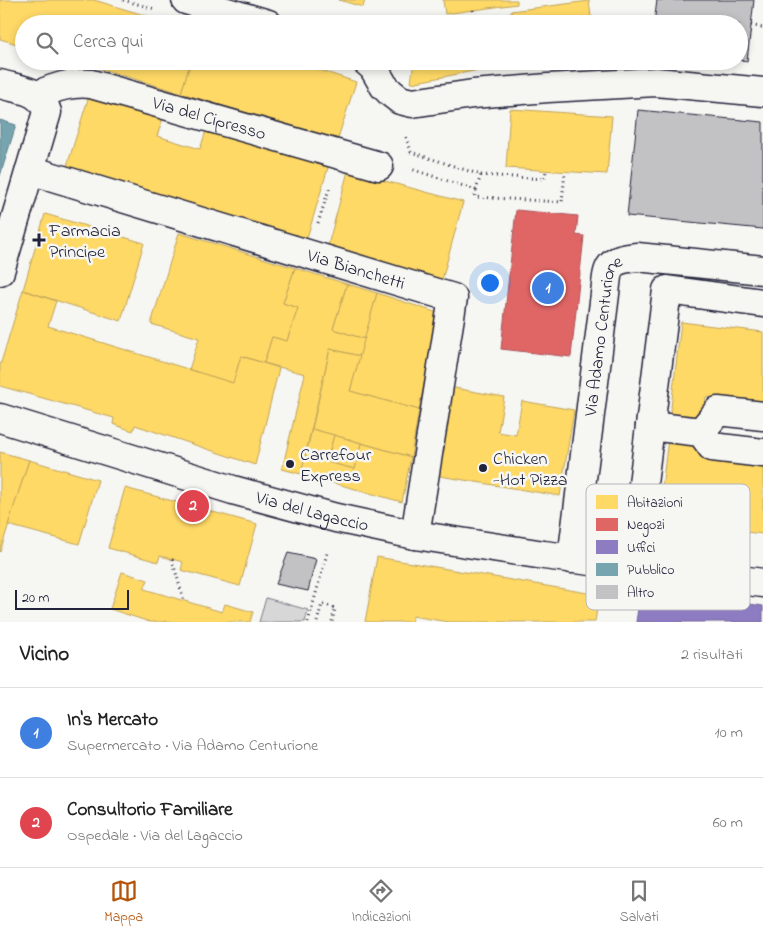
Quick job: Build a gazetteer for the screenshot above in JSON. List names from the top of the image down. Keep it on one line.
{"streets":{"street":["Via del Cipresso","Via Bianchetti","Via Adamo Centurione","Via del Lagaccio"]},"crossings":[["Via Bianchetti","Via del Lagaccio"],["Via Adamo Centurione","Via del Lagaccio"]],"places":{"health":["Farmacia Principe"],"other":["Carrefour Express","Chicken -Hot Pizza"]},"legend":["Abitazioni","Negozi","Uffici","Pubblico","Altro"],"scale_bar":"20 m","page":{"search":"Cerca qui","pins":["1","2"],"scale":"20 m","heading":["Vicino","2 risultati"],"list":[{"mark":"1","name":"In's Mercato","note":"Supermercato · Via Adamo Centurione","value":"10 m"},{"mark":"2","name":"Consultorio Familiare","note":"Ospedale · Via del Lagaccio","value":"60 m"}],"nav":["Mappa","Indicazioni","Salvati"]}}
